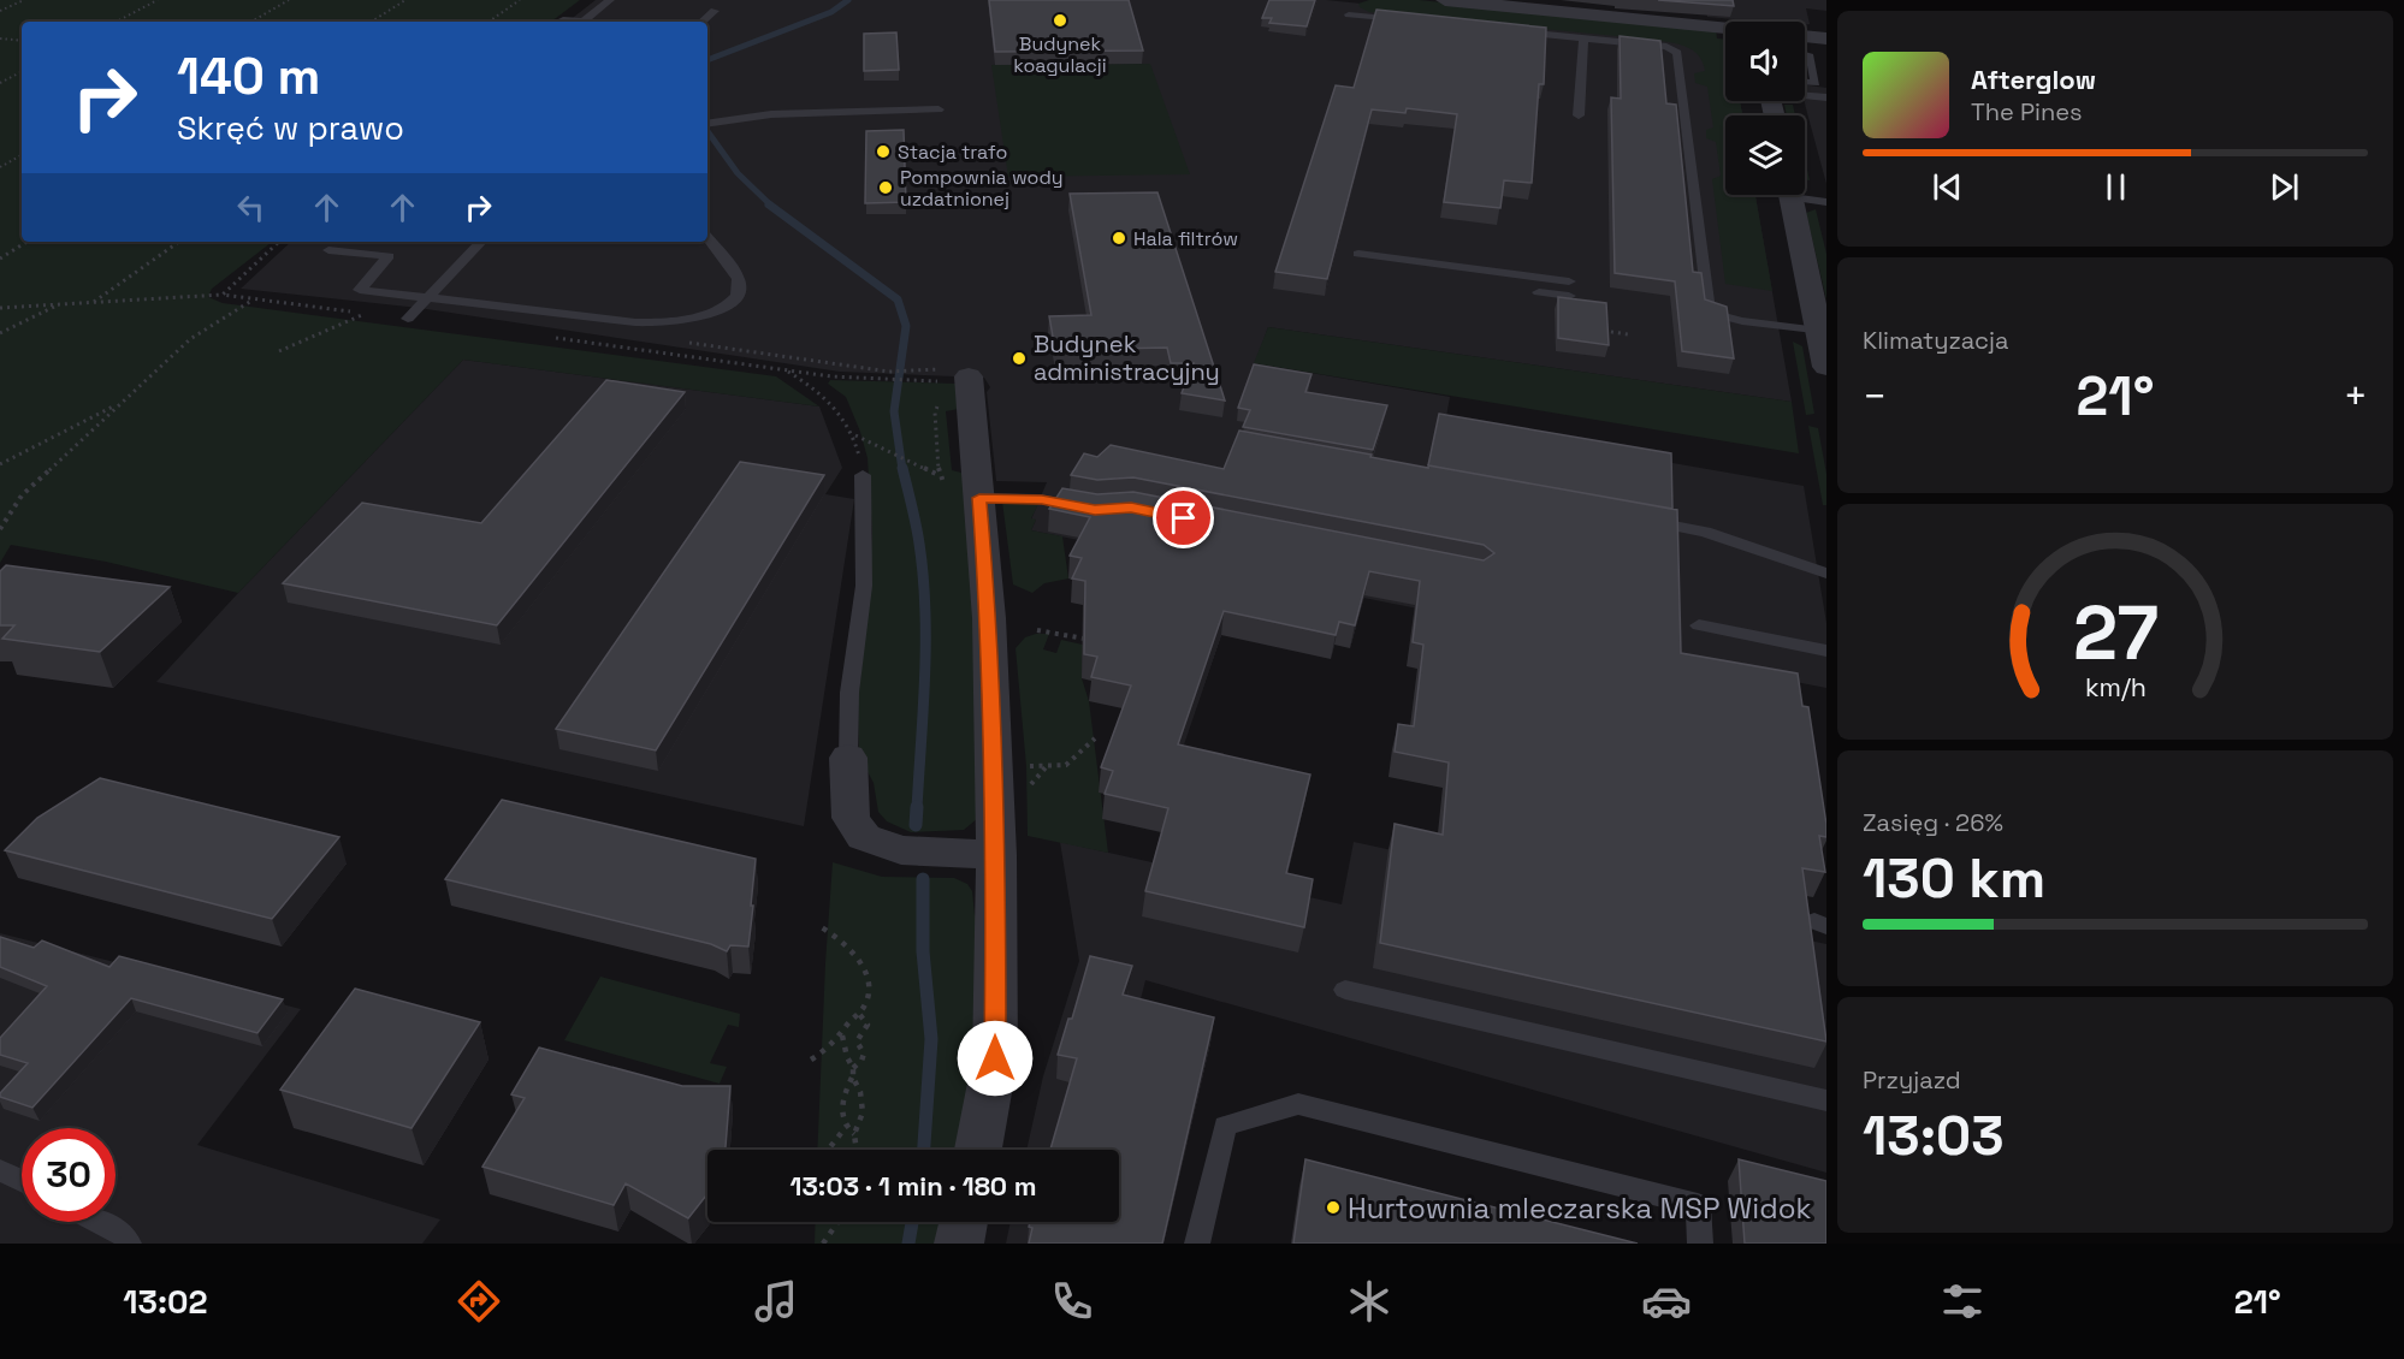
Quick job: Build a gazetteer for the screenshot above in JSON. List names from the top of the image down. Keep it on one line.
{"places":["Budynek koagulacji","Stacja trafo","Pompownia wody uzdatnionej","Hala filtrów","Budynek administracyjny","Hurtownia mleczarska MSP Widok"],"page":{"turn":["140 m","Skręć w prawo"],"song":["Afterglow","The Pines"],"tile":["Klimatyzacja",["Zasięg · 26%","130 km"],["Przyjazd","13:03"]],"heat":["−","21°","+"],"limit":"30","trip":"13:03 · 1 min · 180 m","tabs":["13:02","21°"],"gauge":["27","km/h"]}}
